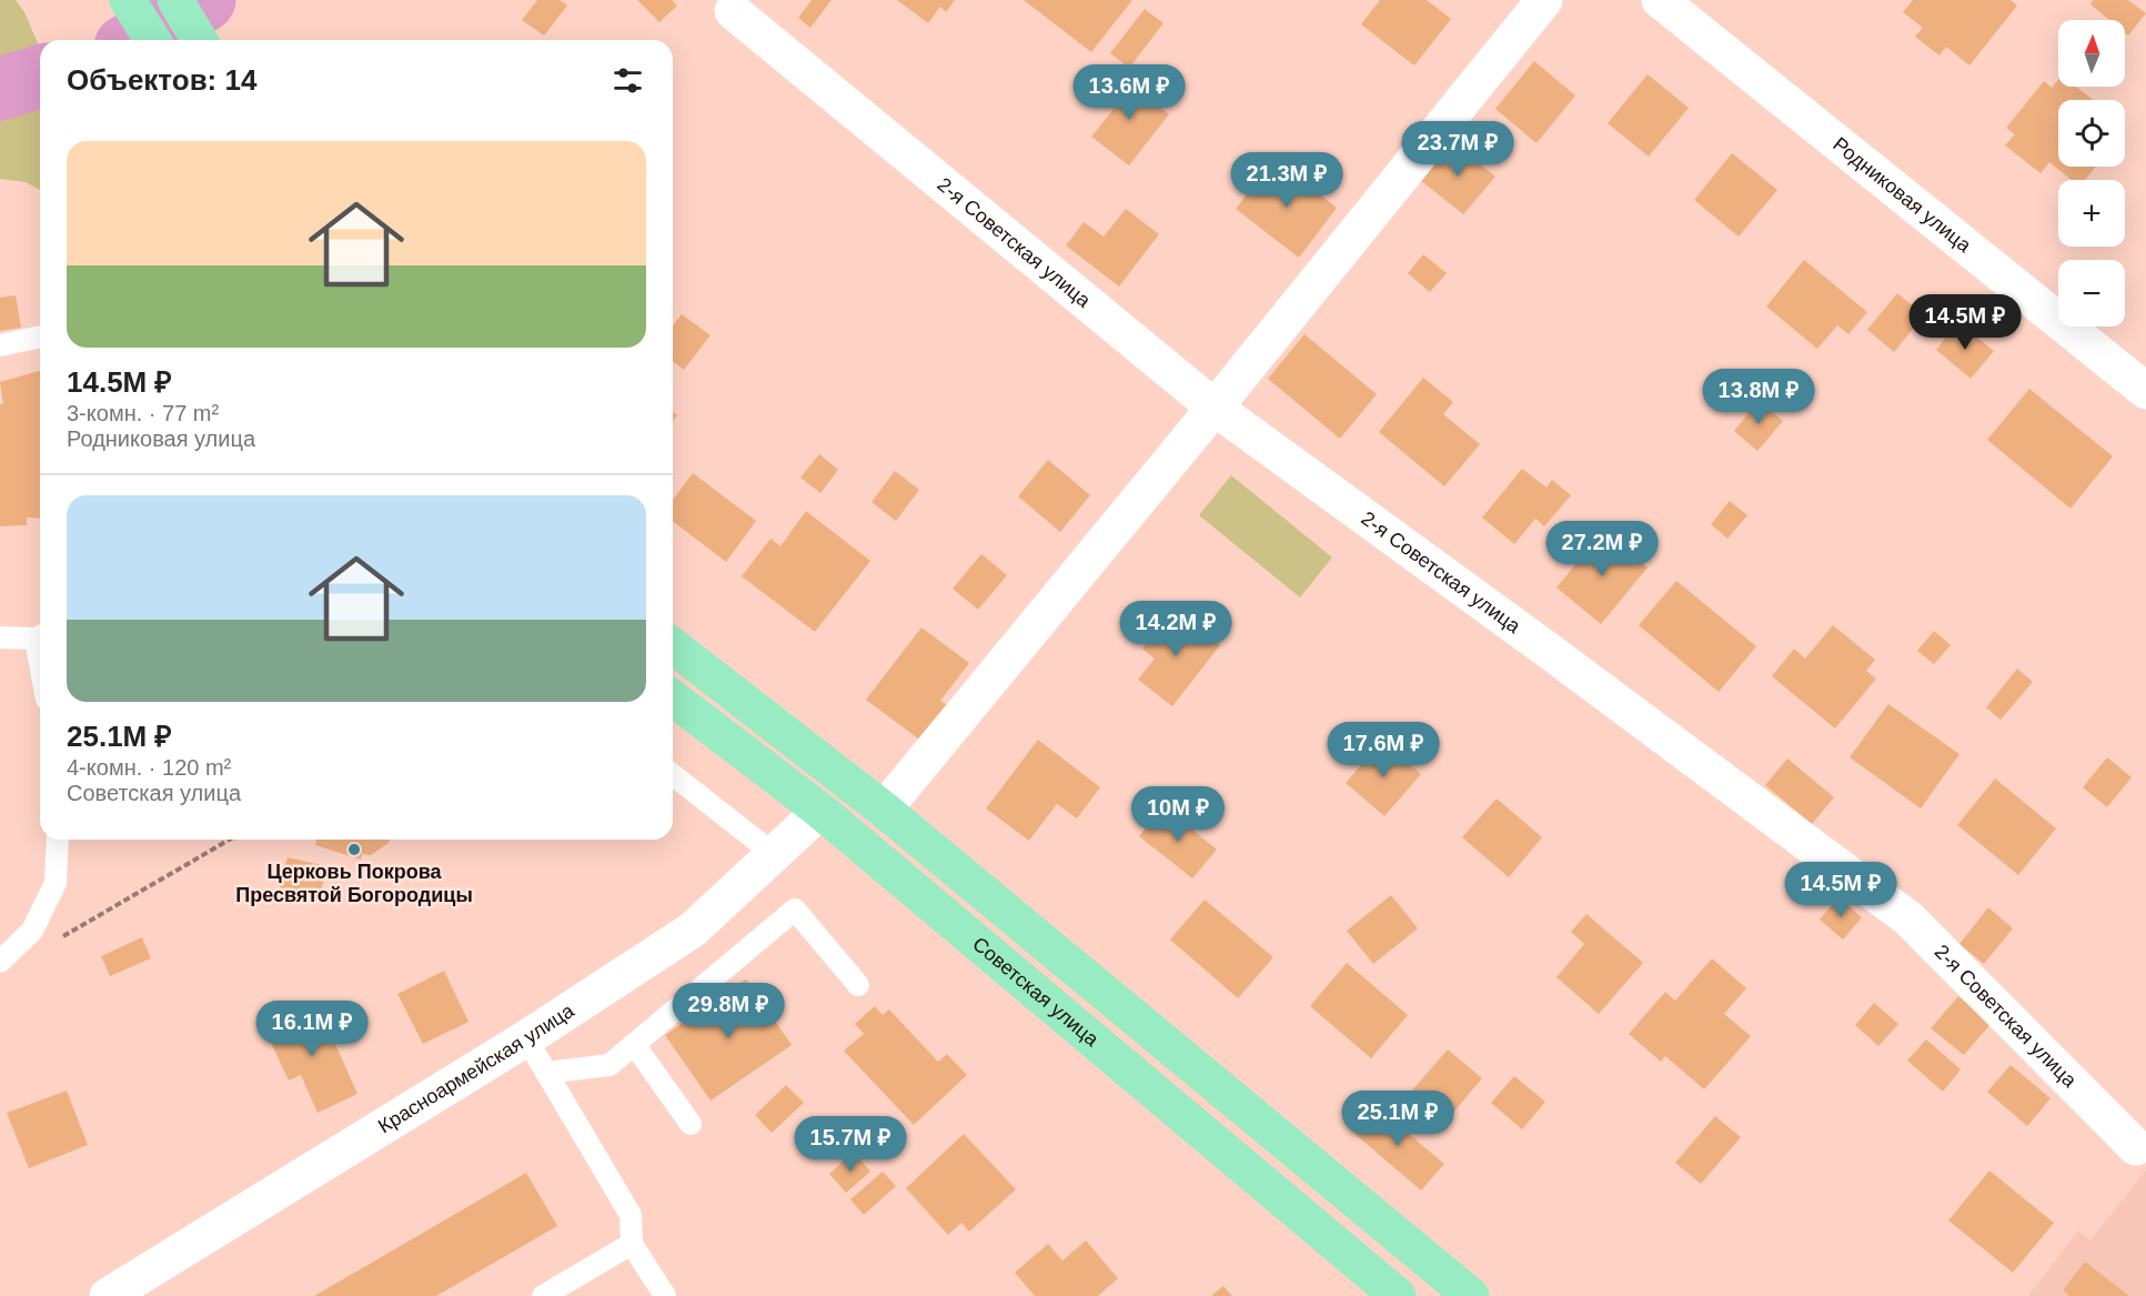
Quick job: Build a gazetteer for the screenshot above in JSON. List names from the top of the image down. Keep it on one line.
{"streets":{"main road":["Советская улица"],"street":["Родниковая улица","2-я Советская улица","Красноармейская улица"]},"crossings":[["Советская улица","Красноармейская улица"]],"places":["Церковь Покрова Пресвятой Богородицы"],"north":"top","page":{"map_buttons":["+","−"],"heading":"Объектов: 14","price":["13.6M ₽","23.7M ₽","21.3M ₽","14.5M ₽","13.8M ₽","27.2M ₽","14.2M ₽","17.6M ₽","10M ₽","14.5M ₽","29.8M ₽","16.1M ₽","25.1M ₽","15.7M ₽"],"list":[{"name":"14.5M ₽","note":"3-комн. · 77 m² · Родниковая улица"},{"name":"25.1M ₽","note":"4-комн. · 120 m² · Советская улица"}]}}
